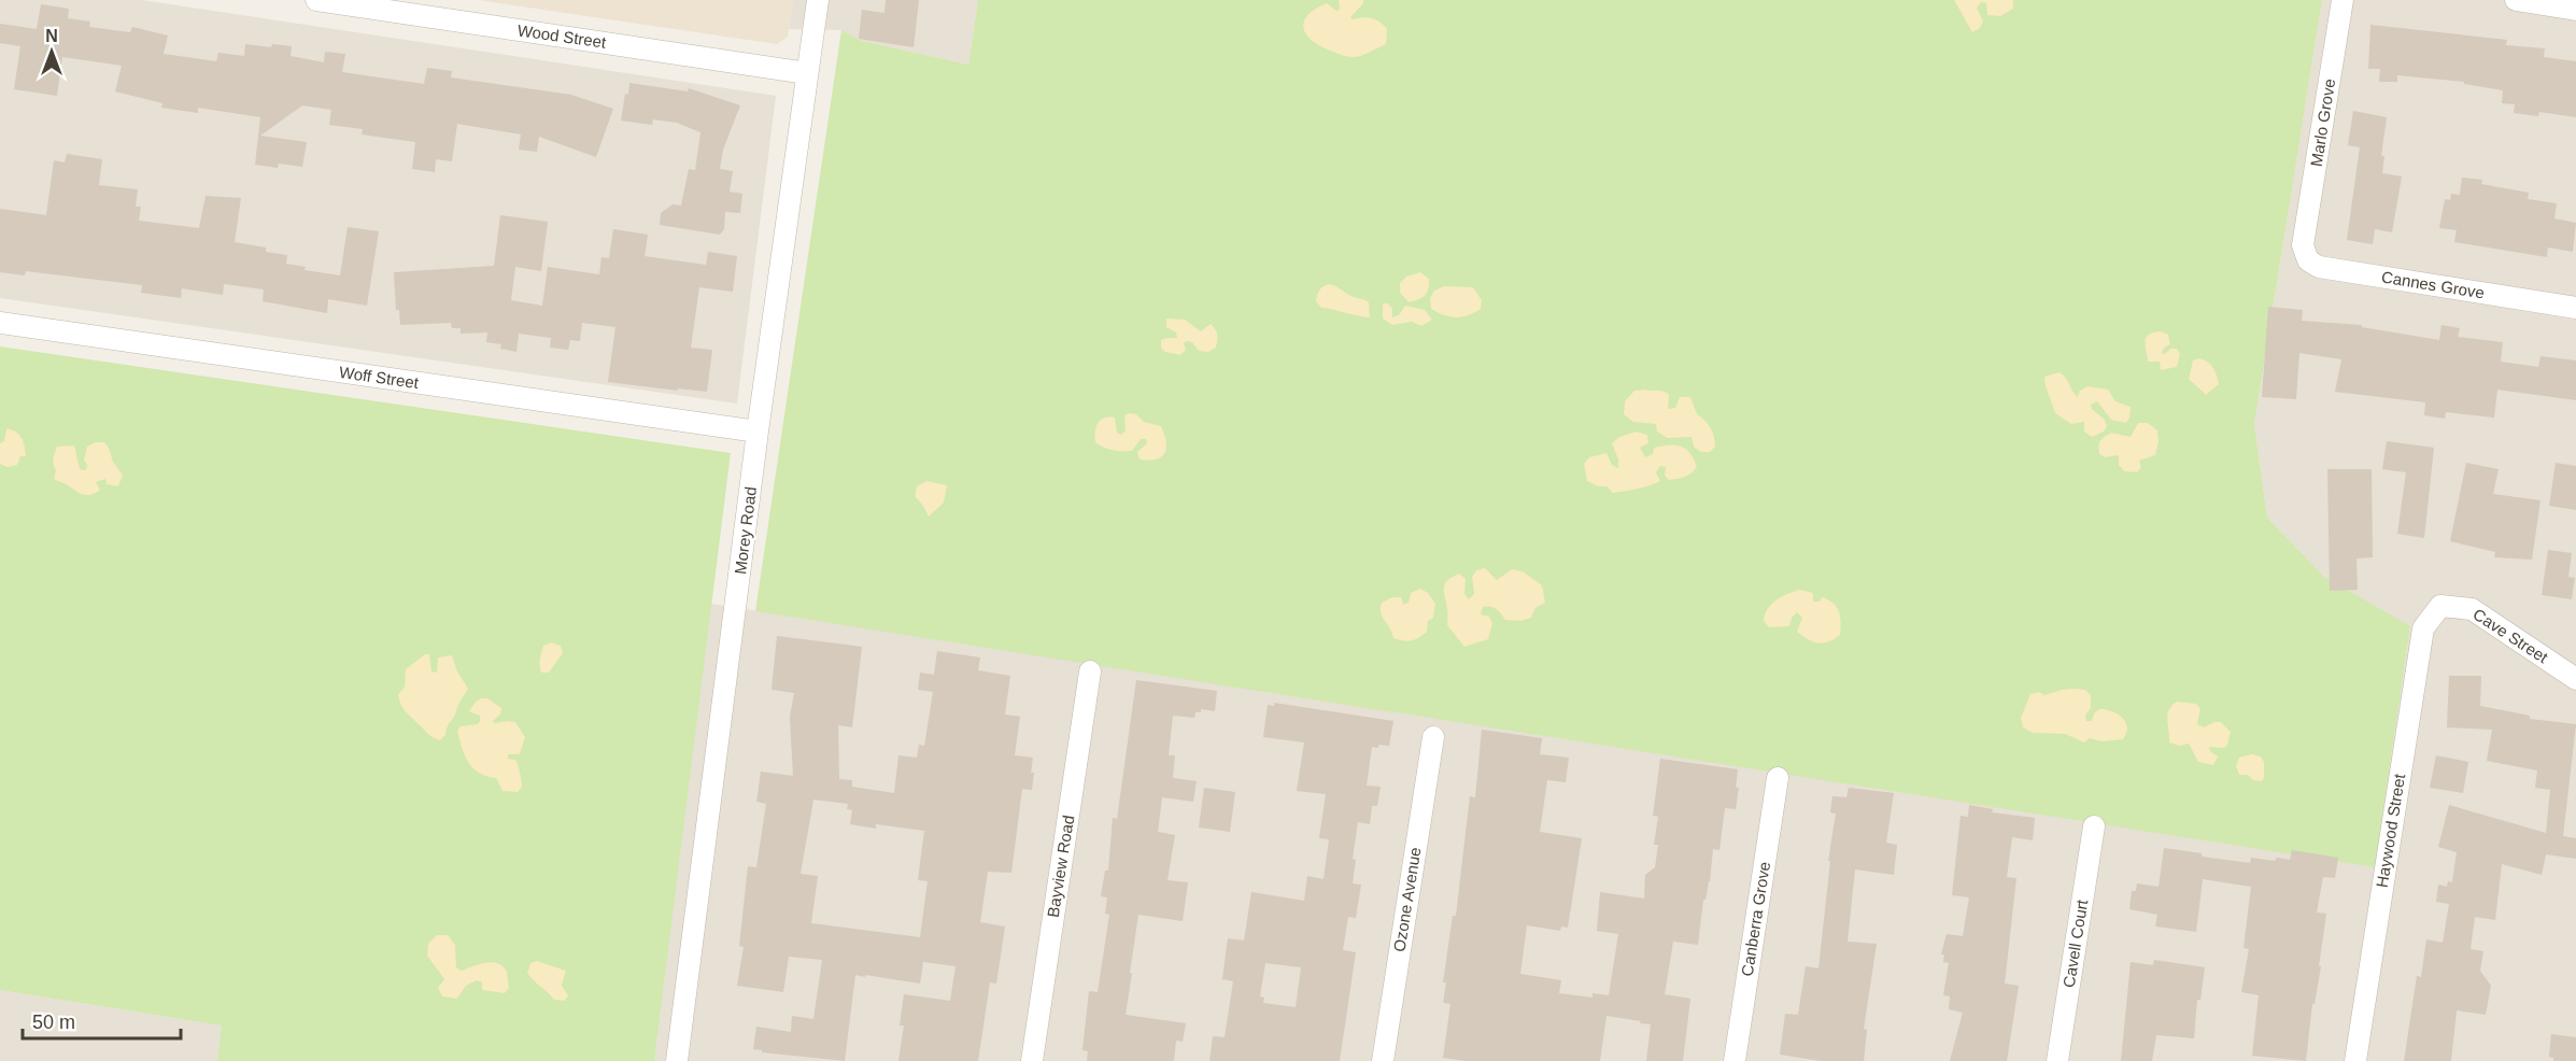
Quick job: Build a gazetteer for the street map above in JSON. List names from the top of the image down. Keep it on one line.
{"streets":{"street":["Wood Street","Marlo Grove","Cannes Grove","Woff Street","Morey Road","Cave Street","Haywood Street","Bayview Road","Ozone Avenue","Canberra Grove","Cavell Court"]},"crossings":[["Wood Street","Morey Road"],["Marlo Grove","Cannes Grove"],["Woff Street","Morey Road"],["Cave Street","Haywood Street"]],"scale_bar":"50 m","north":"top"}
